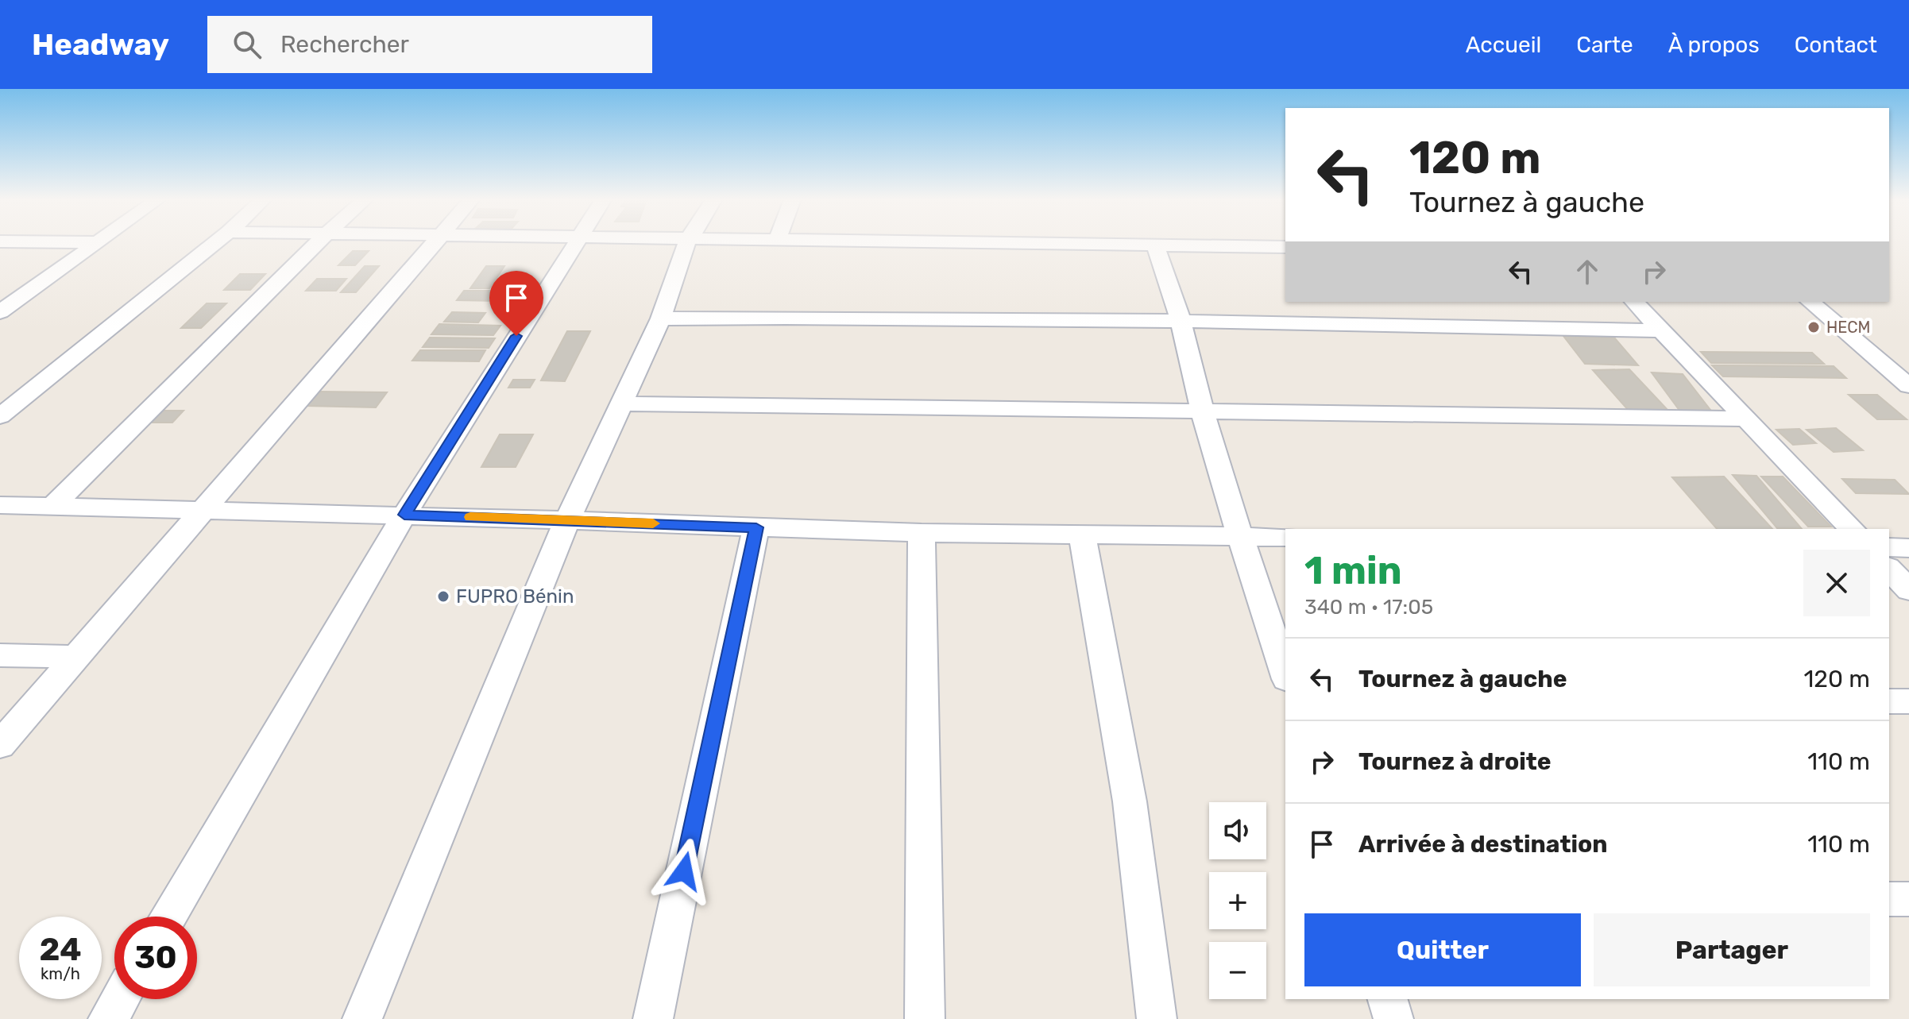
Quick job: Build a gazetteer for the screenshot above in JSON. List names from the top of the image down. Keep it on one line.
{"places":["HECM","FUPRO Bénin"],"page":{"header":"Headway","search":"Rechercher","nav":["Accueil","Carte","À propos","Contact"],"turn":["120 m","Tournez à gauche"],"heading":["1 min","340 m · 17:05"],"list":[{"name":"Tournez à gauche","value":"120 m"},{"name":"Tournez à droite","value":"110 m"},{"name":"Arrivée à destination","value":"110 m"}],"map_buttons":["+","−"],"buttons":["Quitter","Partager"],"speed":"24 km/h","limit":"30"}}
